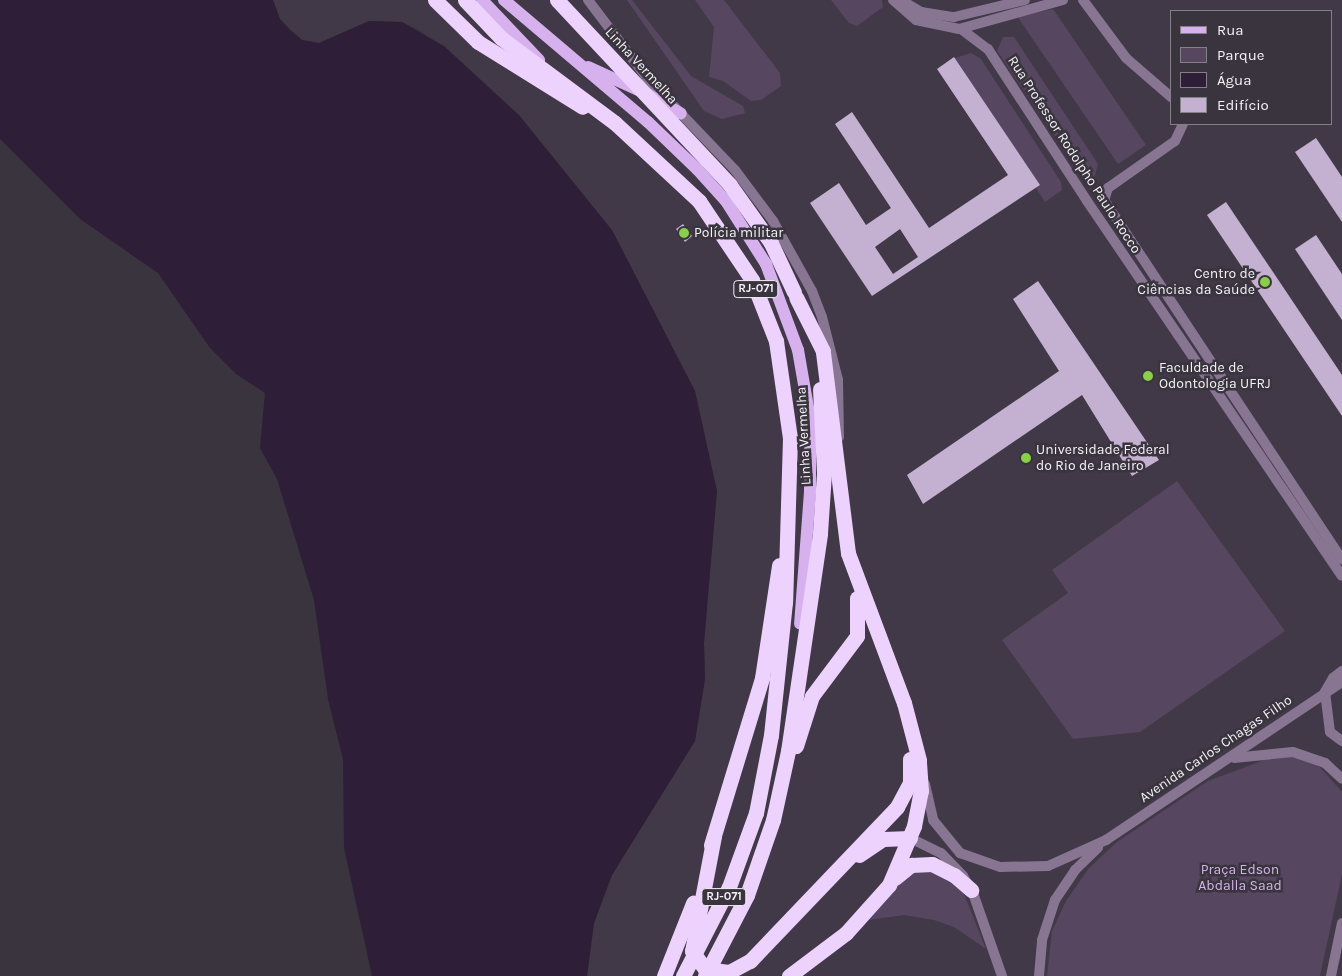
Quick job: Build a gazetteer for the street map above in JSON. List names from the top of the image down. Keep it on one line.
{"streets":{"highway":["Linha Vermelha","RJ-071"],"street":["Rua Professor Rodolpho Paulo Rocco","Avenida Carlos Chagas Filho"]},"parks":["Praça Edson Abdalla Saad"],"places":["Polícia militar","Centro de Ciências da Saúde","Faculdade de Odontologia UFRJ","Universidade Federal do Rio de Janeiro"],"legend":["Rua","Parque","Água","Edifício"]}
